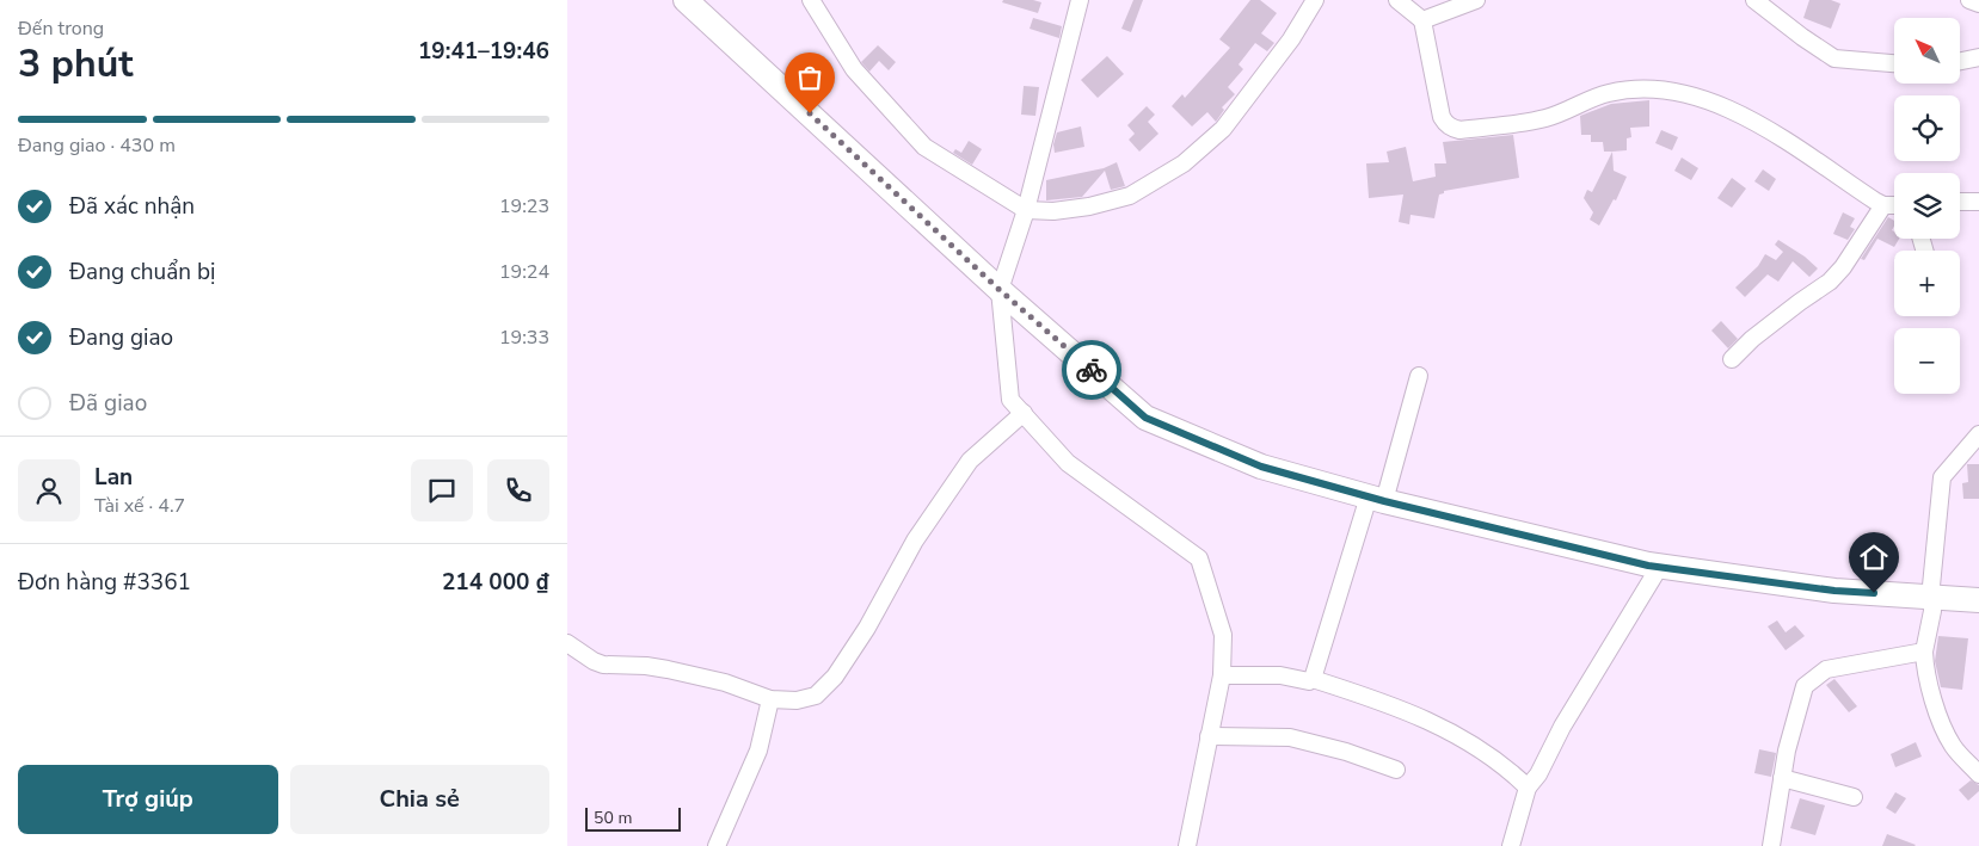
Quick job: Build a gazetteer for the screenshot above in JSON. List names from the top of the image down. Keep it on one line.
{"scale_bar":"50 m","north":"top left","page":{"heading":["3 phút","Đến trong","19:41–19:46"],"panel":["Lan","Tài xế · 4.7","Đơn hàng #3361","214 000 ₫"],"map_buttons":["+","−"],"bar":"Đang giao · 430 m","list":[["Đã xác nhận","19:23"],["Đang chuẩn bị","19:24"],["Đang giao","19:33"],"Đã giao"],"buttons":["Trợ giúp","Chia sẻ"],"scale":"50 m"}}
